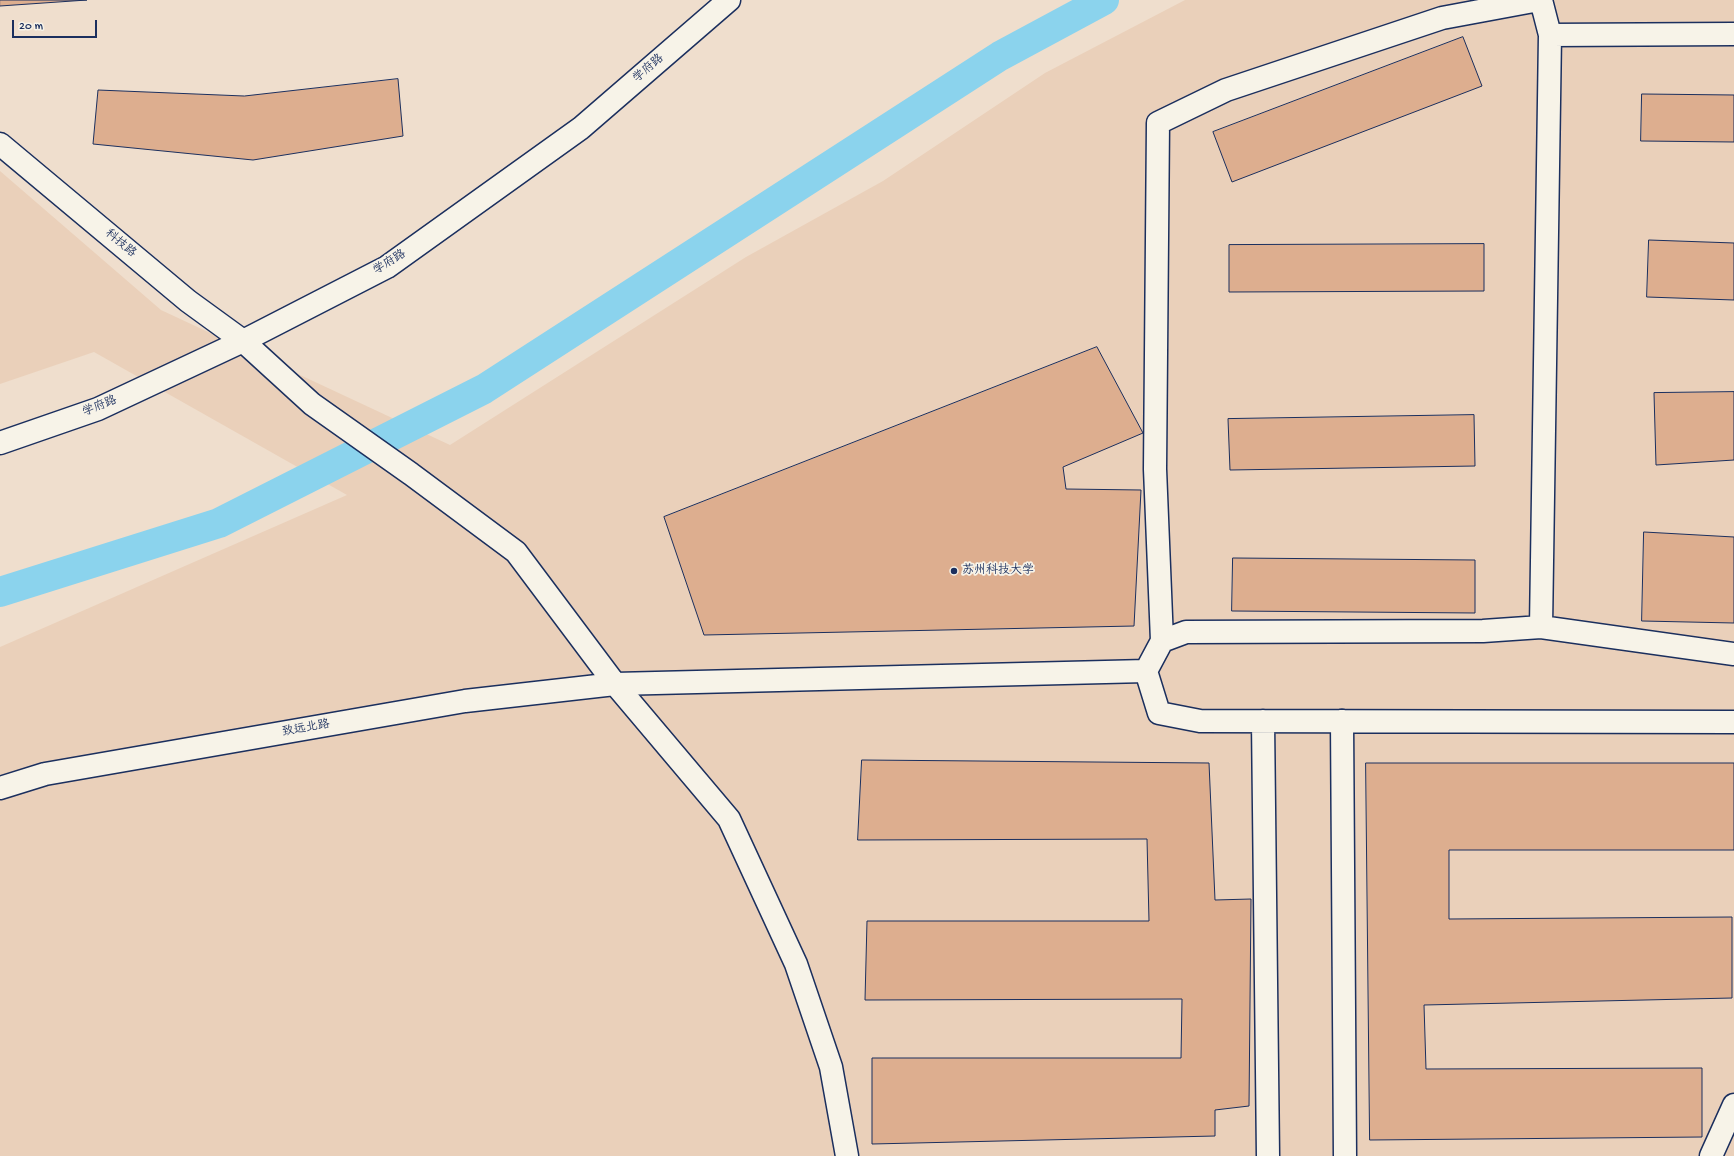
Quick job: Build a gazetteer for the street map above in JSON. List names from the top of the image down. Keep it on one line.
{"streets":{"street":["学府路","科技路","致远北路"]},"crossings":[["学府路","科技路"],["科技路","致远北路"]],"places":["苏州科技大学"],"scale_bar":"20 m"}
